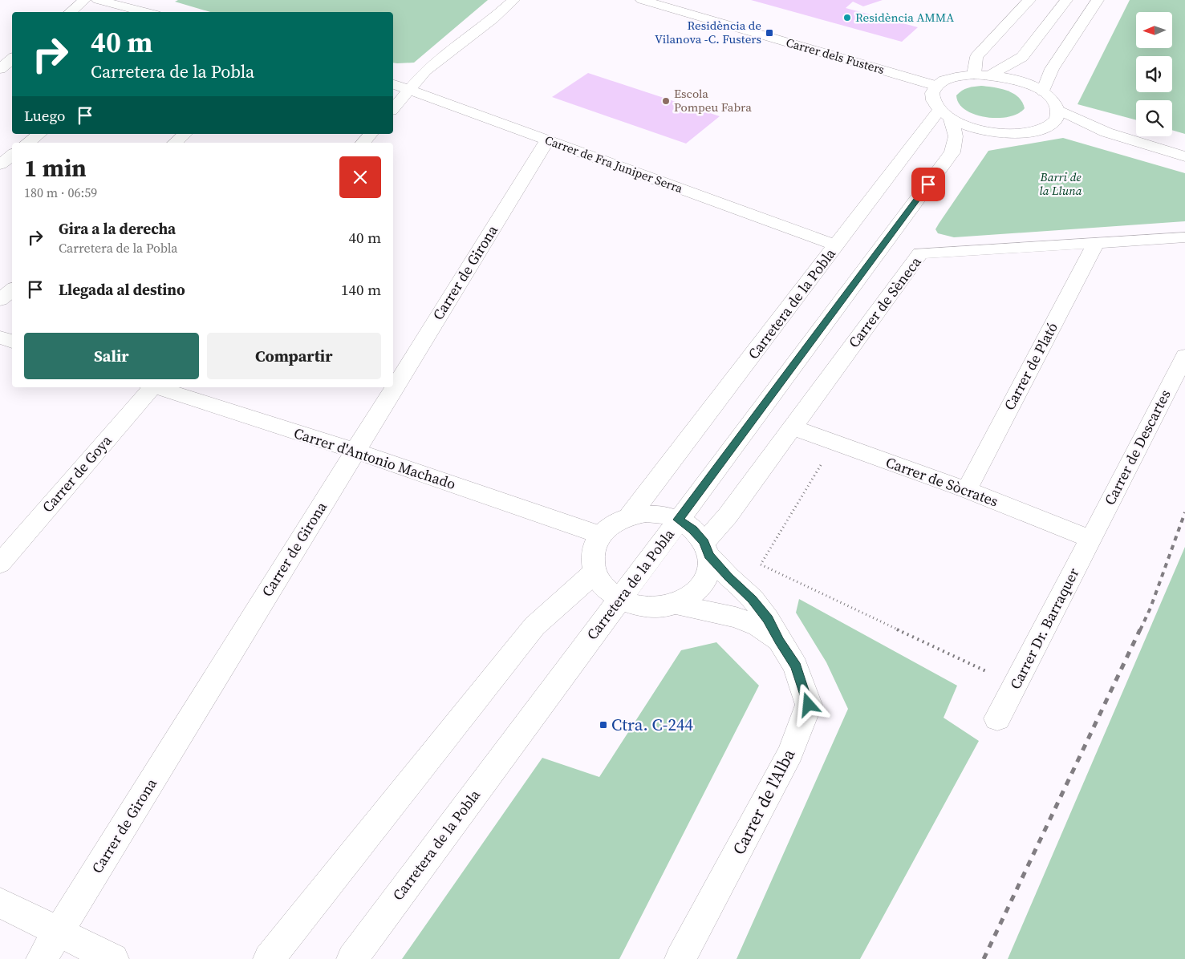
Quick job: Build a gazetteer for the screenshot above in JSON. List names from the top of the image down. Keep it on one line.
{"streets":{"street":["Carrer dels Fusters","Carrer de Fra Juniper Serra","Carrer de Girona","Carrer de Sèneca","Carretera de la Pobla","Carrer de Plató","Carrer de Descartes","Carrer d'Antonio Machado","Carrer de Goya","Carrer de Sòcrates","Carrer Dr. Barraquer","Carrer de l'Alba"]},"crossings":[["Carrer de Fra Juniper Serra","Carrer de Girona"],["Carrer de Fra Juniper Serra","Carretera de la Pobla"],["Carrer de Girona","Carrer d'Antonio Machado"],["Carrer de Sèneca","Carrer de Plató"],["Carrer de Sèneca","Carrer de Sòcrates"],["Carrer de Sèneca","Carrer de l'Alba"],["Carretera de la Pobla","Carrer de l'Alba"],["Carrer de Plató","Carrer de Sòcrates"],["Carrer de Descartes","Carrer de Sòcrates"],["Carrer de Descartes","Carrer Dr. Barraquer"],["Carrer d'Antonio Machado","Carrer de l'Alba"],["Carrer de Sòcrates","Carrer Dr. Barraquer"]],"parks":["Barri de la Lluna"],"places":{"other":["Residència AMMA","Escola Pompeu Fabra"],"transit":["Residència de Vilanova -C. Fusters","Ctra. C-244"]},"north":"left","page":{"turn":["40 m","Carretera de la Pobla"],"then":"Luego","heading":["1 min","180 m · 06:59"],"list":[{"name":"Gira a la derecha","note":"Carretera de la Pobla","value":"40 m"},{"name":"Llegada al destino","value":"140 m"}],"buttons":["Salir","Compartir"]}}
